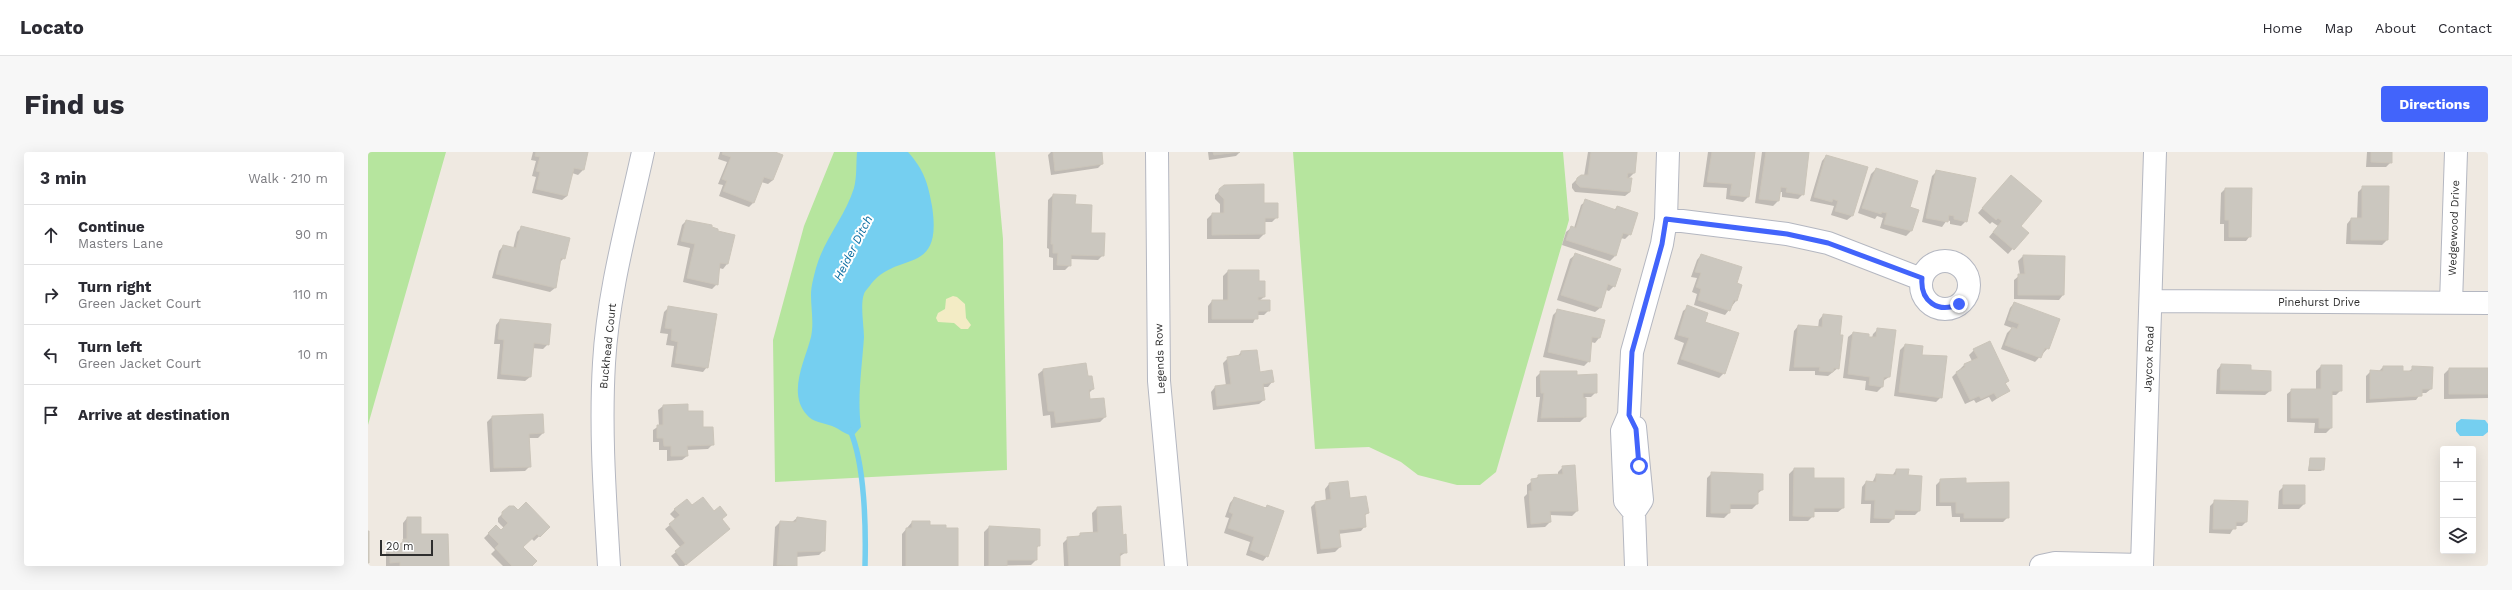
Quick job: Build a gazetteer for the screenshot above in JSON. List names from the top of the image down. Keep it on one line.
{"streets":{"street":["Wedgewood Drive","Pinehurst Drive","Buckhead Court","Legends Row","Jaycox Road"]},"crossings":[["Wedgewood Drive","Pinehurst Drive"],["Pinehurst Drive","Jaycox Road"]],"water":["Heider Ditch"],"scale_bar":"20 m","page":{"header":"Locato","nav":["Home","Map","About","Contact"],"buttons":"Directions","title":"Find us","heading":["3 min","Walk · 210 m"],"list":[["Continue","Masters Lane","90 m"],["Turn right","Green Jacket Court","110 m"],["Turn left","Green Jacket Court","10 m"],"Arrive at destination"],"map_buttons":["+","−"],"scale":"20 m"}}
